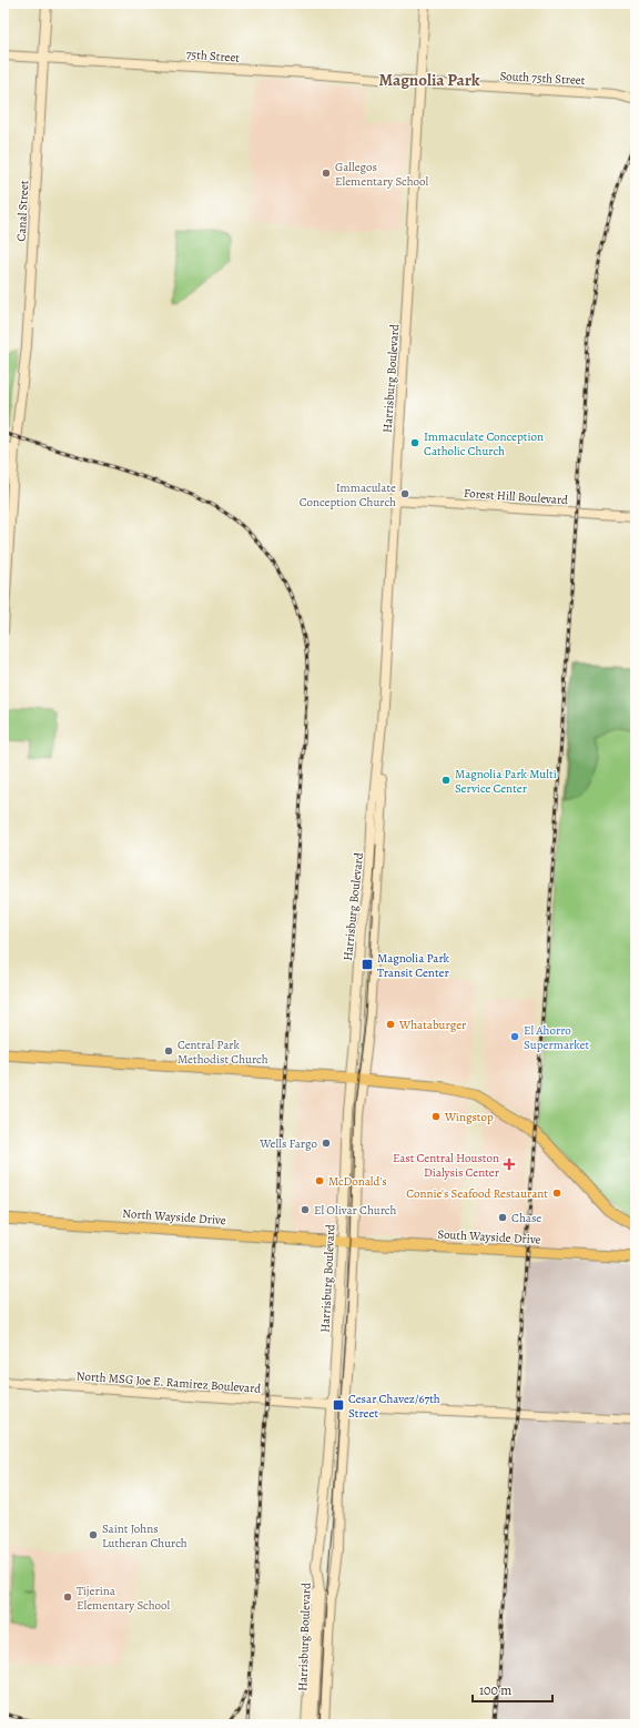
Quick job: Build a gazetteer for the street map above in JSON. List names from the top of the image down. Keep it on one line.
{"streets":{"main road":["75th Street","South 75th Street","Canal Street","Harrisburg Boulevard","Forest Hill Boulevard","North Wayside Drive","South Wayside Drive","North MSG Joe E. Ramirez Boulevard"]},"crossings":[["75th Street","South 75th Street"],["75th Street","Canal Street"],["75th Street","Harrisburg Boulevard"],["South 75th Street","Harrisburg Boulevard"],["Harrisburg Boulevard","Forest Hill Boulevard"],["Harrisburg Boulevard","North Wayside Drive"],["Harrisburg Boulevard","South Wayside Drive"],["Harrisburg Boulevard","North MSG Joe E. Ramirez Boulevard"],["North Wayside Drive","South Wayside Drive"]],"districts":["Magnolia Park"],"places":{"other":["Gallegos Elementary School","Immaculate Conception Catholic Church","Immaculate Conception Church","Magnolia Park Multi Service Center","Whataburger","El Ahorro Supermarket","Central Park Methodist Church","Wingstop","Wells Fargo","McDonald's","Connie's Seafood Restaurant","El Olivar Church","Chase","Saint Johns Lutheran Church","Tijerina Elementary School"],"transit":["Magnolia Park Transit Center","Cesar Chavez/67th Street"],"health":["East Central Houston Dialysis Center"]},"scale_bar":"100 m"}
